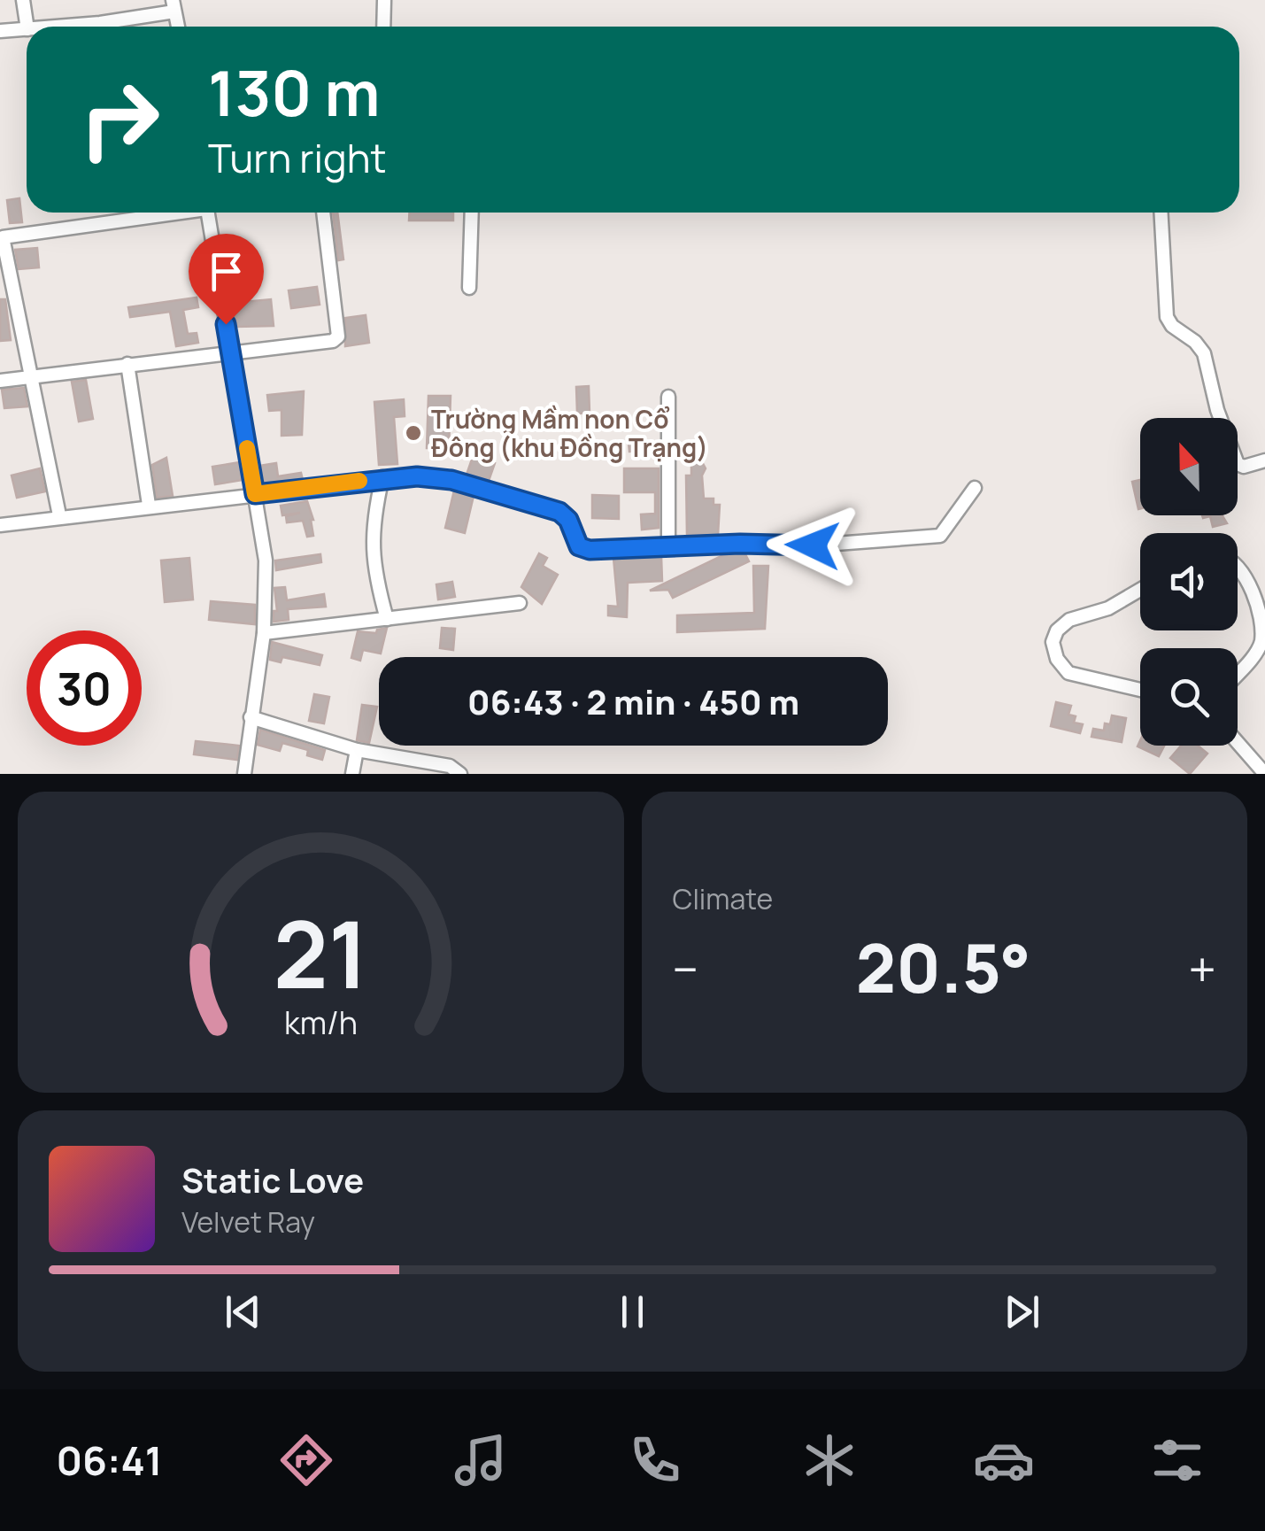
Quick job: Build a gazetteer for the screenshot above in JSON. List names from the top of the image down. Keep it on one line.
{"places":["Trường Mầm non Cổ Đông (khu Đồng Trạng)"],"north":"top","page":{"turn":["130 m","Turn right"],"limit":"30","trip":"06:43 · 2 min · 450 m","tile":"Climate","heat":["−","20.5°","+"],"song":["Static Love","Velvet Ray"],"tabs":"06:41","gauge":["21","km/h"]}}
